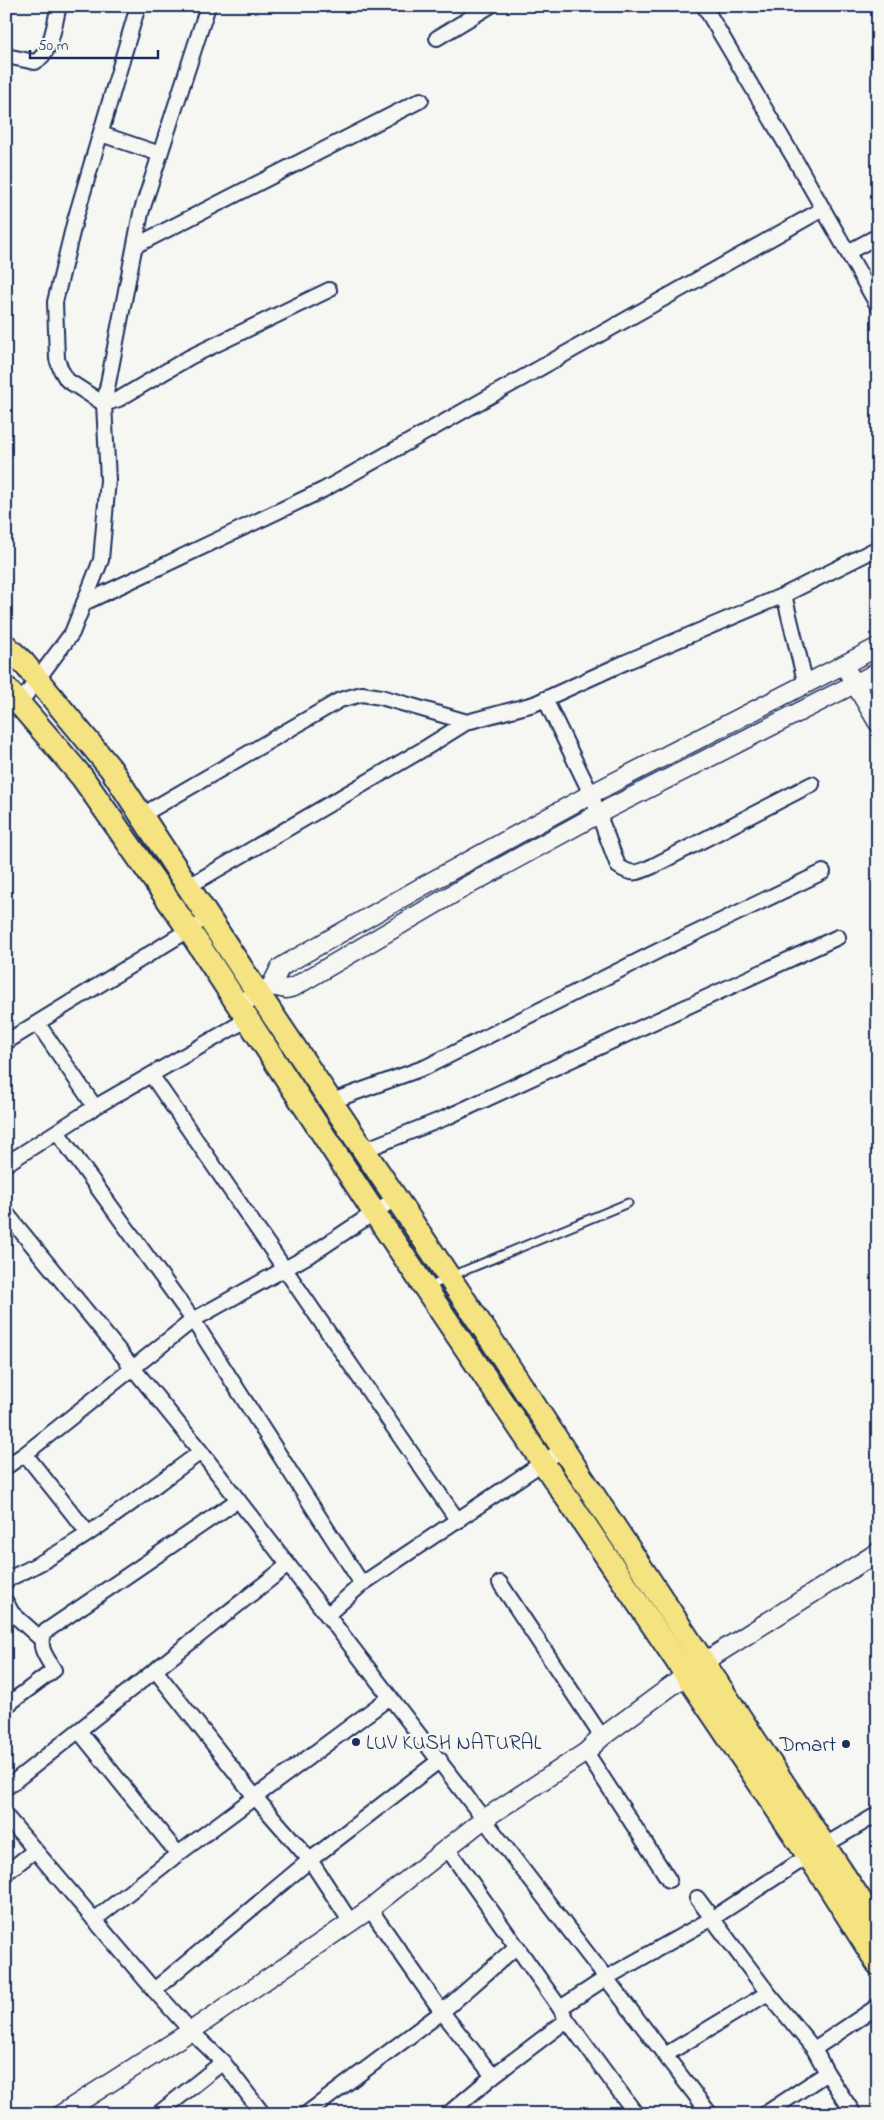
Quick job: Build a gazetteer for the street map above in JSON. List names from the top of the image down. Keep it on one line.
{"places":["LUV KUSH NATURAL","Dmart"],"scale_bar":"50 m"}
